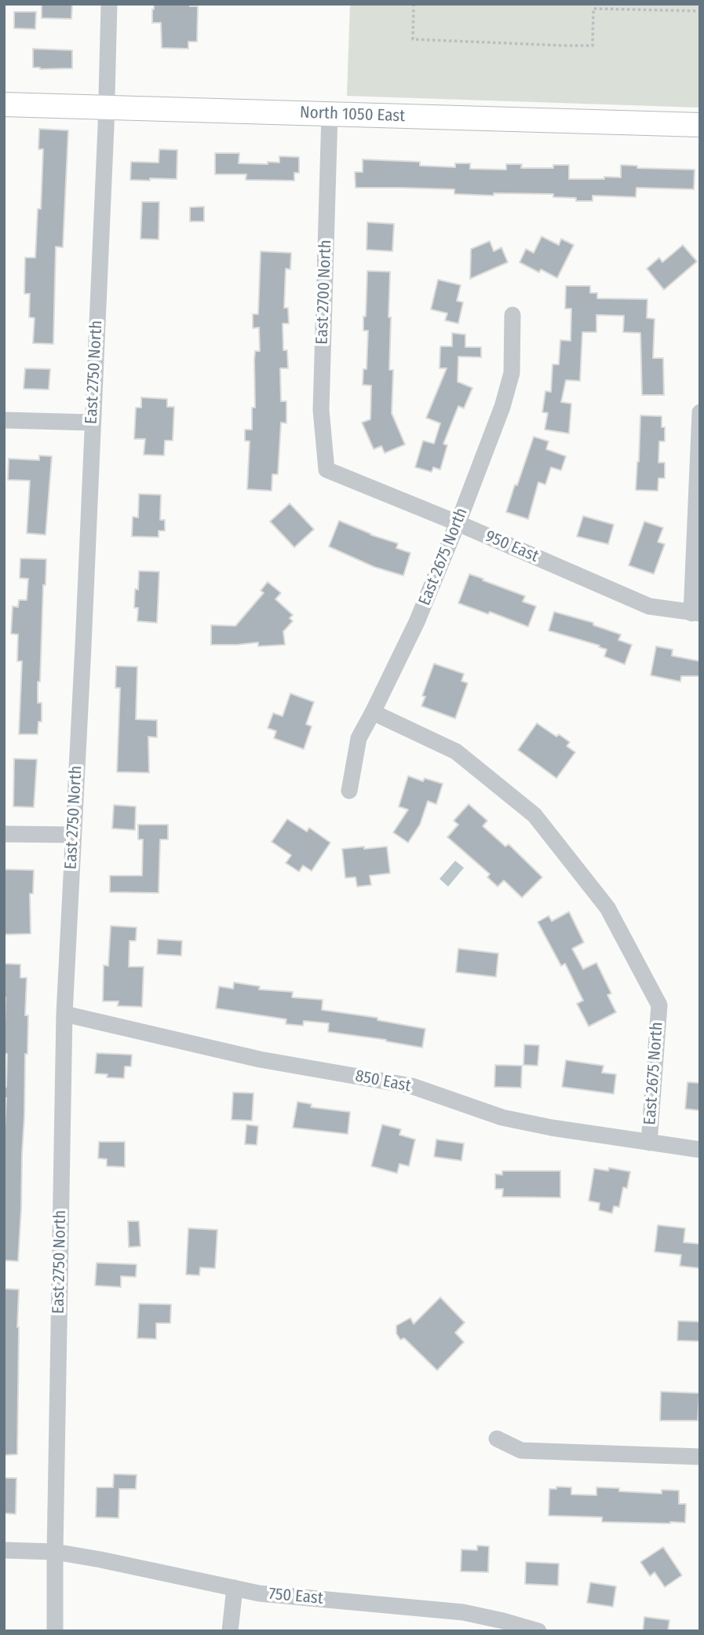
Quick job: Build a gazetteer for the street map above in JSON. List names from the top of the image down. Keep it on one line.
{"streets":{"main road":["North 1050 East"],"street":["East 2700 North","East 2750 North","950 East","East 2675 North","850 East","750 East"]},"crossings":[["North 1050 East","East 2700 North"],["North 1050 East","East 2750 North"],["East 2700 North","950 East"],["East 2750 North","850 East"],["East 2750 North","750 East"],["950 East","East 2675 North"],["East 2675 North","850 East"]]}
